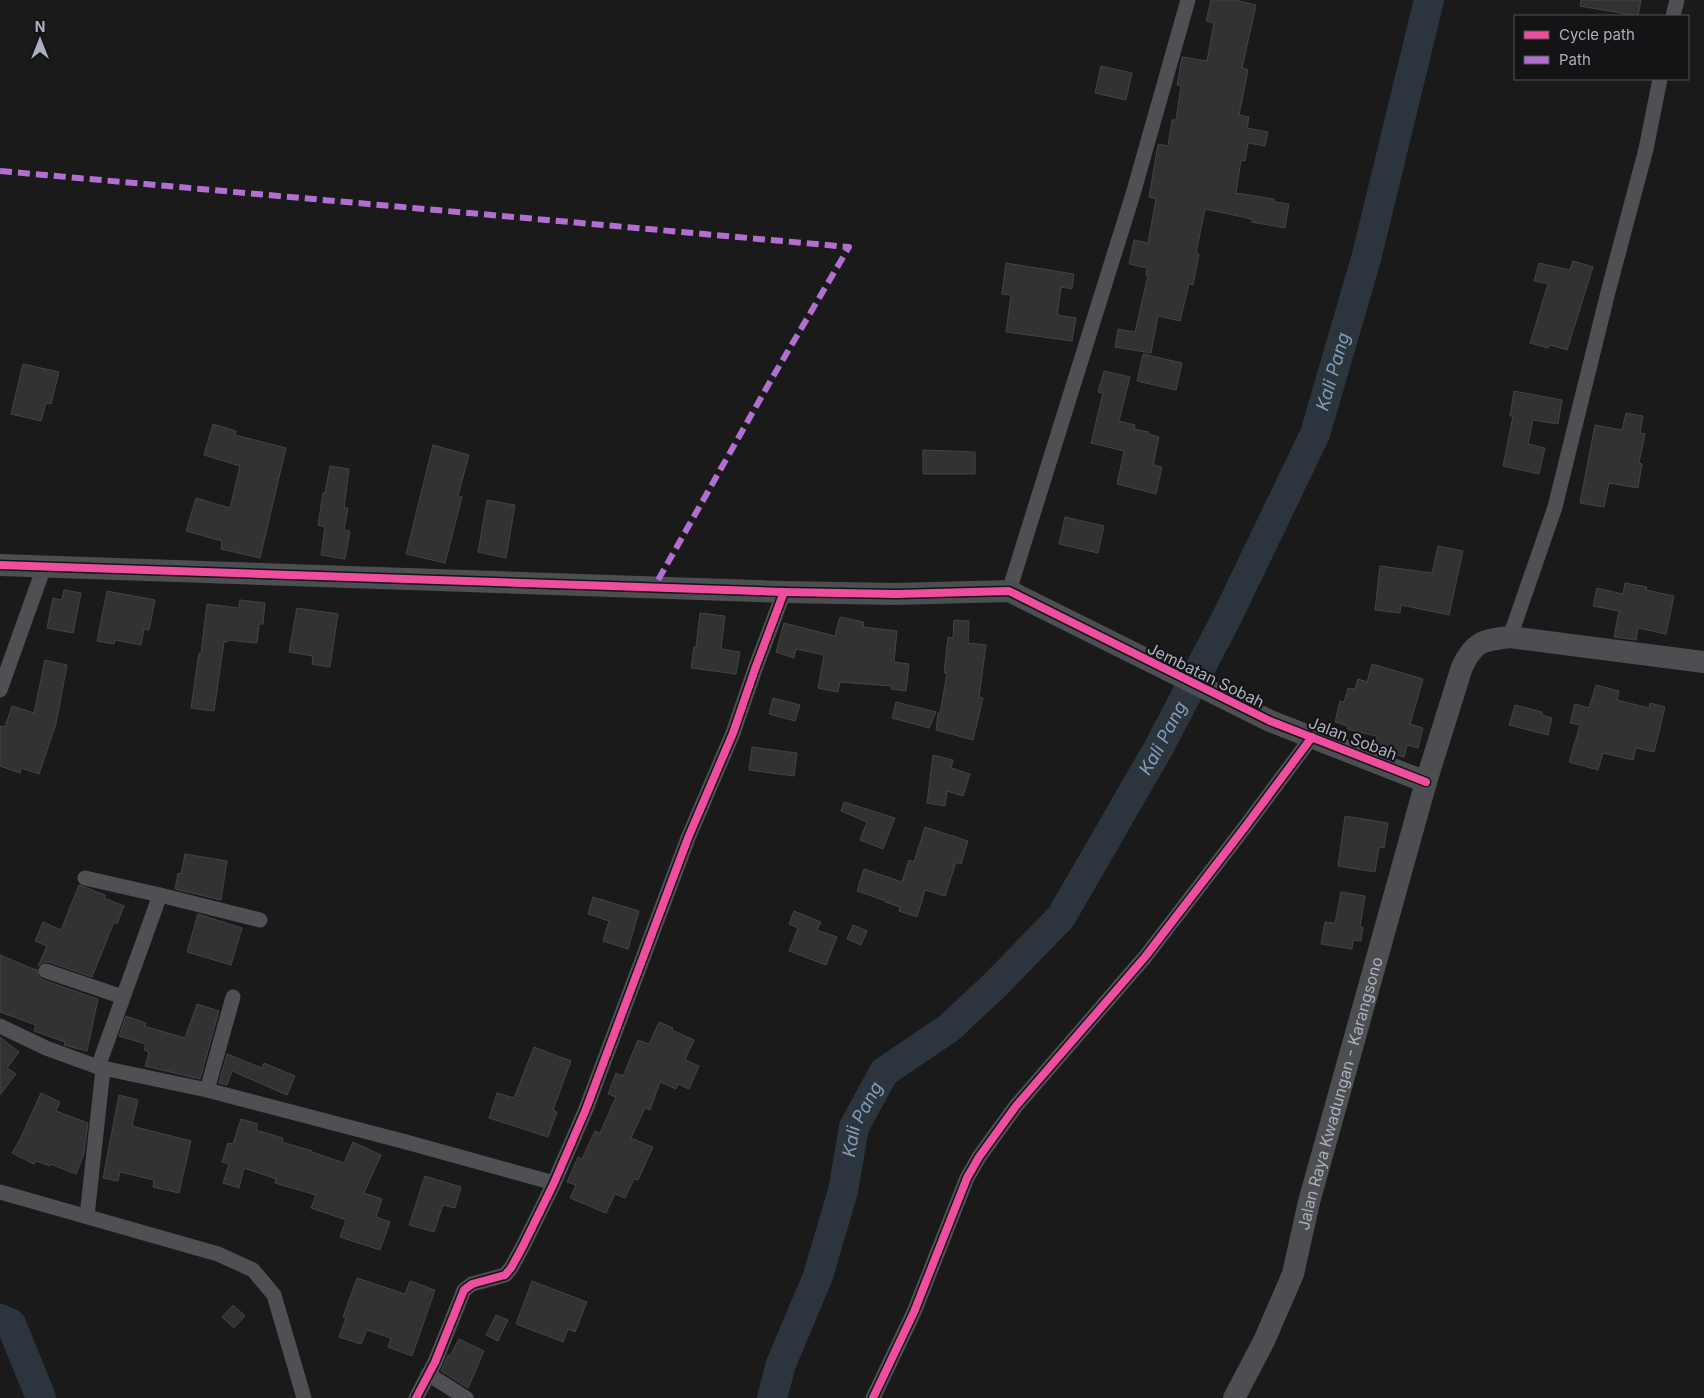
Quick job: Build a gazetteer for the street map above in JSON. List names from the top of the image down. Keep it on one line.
{"streets":{"street":["Jembatan Sobah","Jalan Sobah","Jalan Raya Kwadungan - Karangsono"]},"crossings":[["Jembatan Sobah","Jalan Sobah"],["Jalan Sobah","Jalan Raya Kwadungan - Karangsono"]],"water":["Kali Pang"],"legend":["Cycle path","Path"],"north":"top"}
